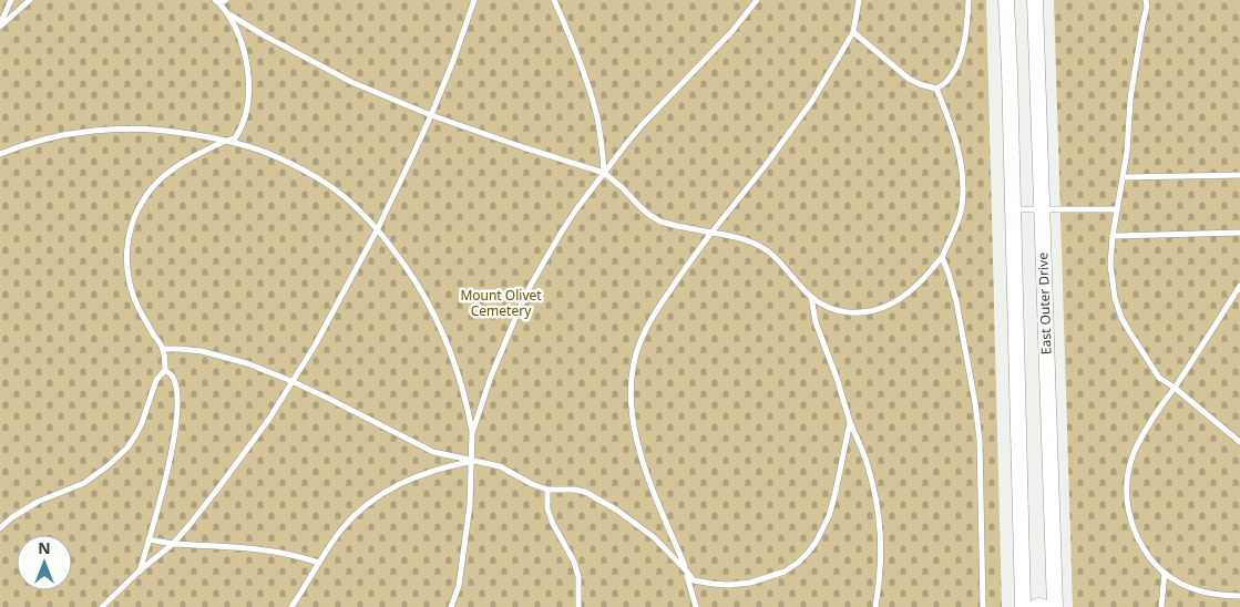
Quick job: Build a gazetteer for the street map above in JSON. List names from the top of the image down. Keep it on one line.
{"streets":{"main road":["East Outer Drive"]},"parks":["Mount Olivet Cemetery"],"north":"top"}
